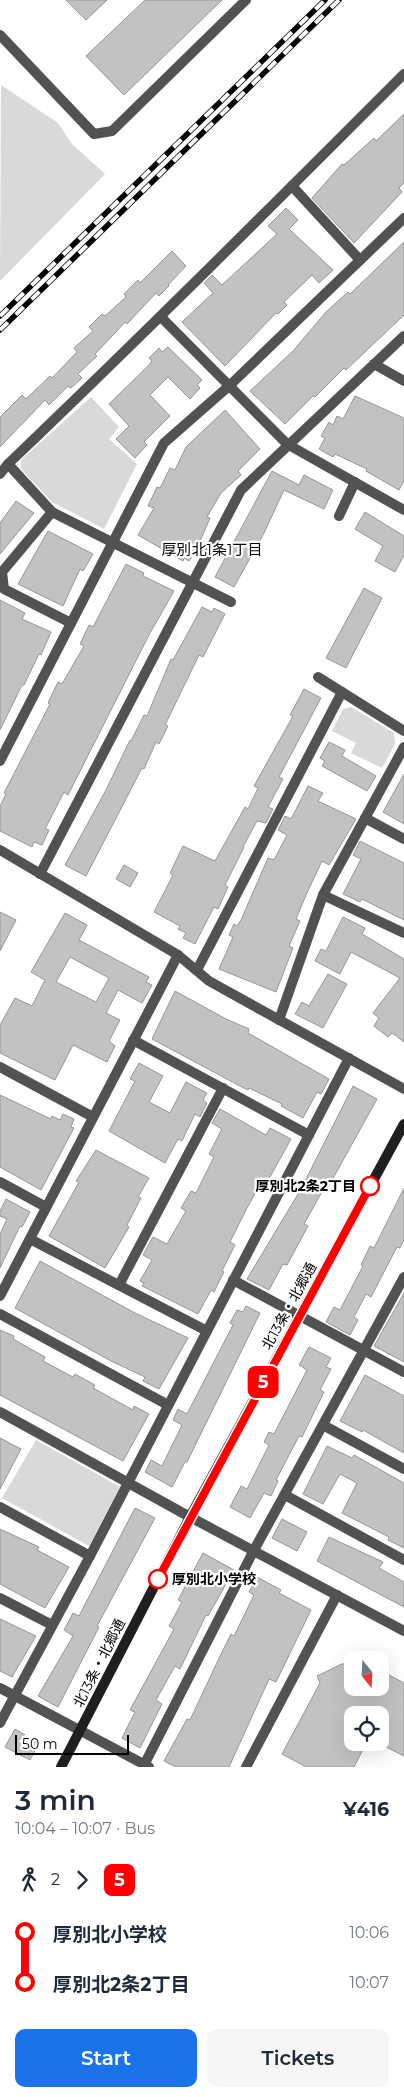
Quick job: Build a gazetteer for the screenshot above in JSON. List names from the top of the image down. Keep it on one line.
{"streets":{"main road":["北13条・北郷通"]},"districts":["厚別北1条1丁目"],"places":["厚別北2条2丁目","厚別北小学校"],"lines":["bus line 5"],"scale_bar":"50 m","north":"bottom","page":{"on_map":"5","scale":"50 m","heading":["3 min","10:04 – 10:07 · Bus","¥416"],"legs":["2","5"],"list":[{"name":"厚別北小学校","value":"10:06"},{"name":"厚別北2条2丁目","value":"10:07"}],"buttons":["Start","Tickets"]}}
